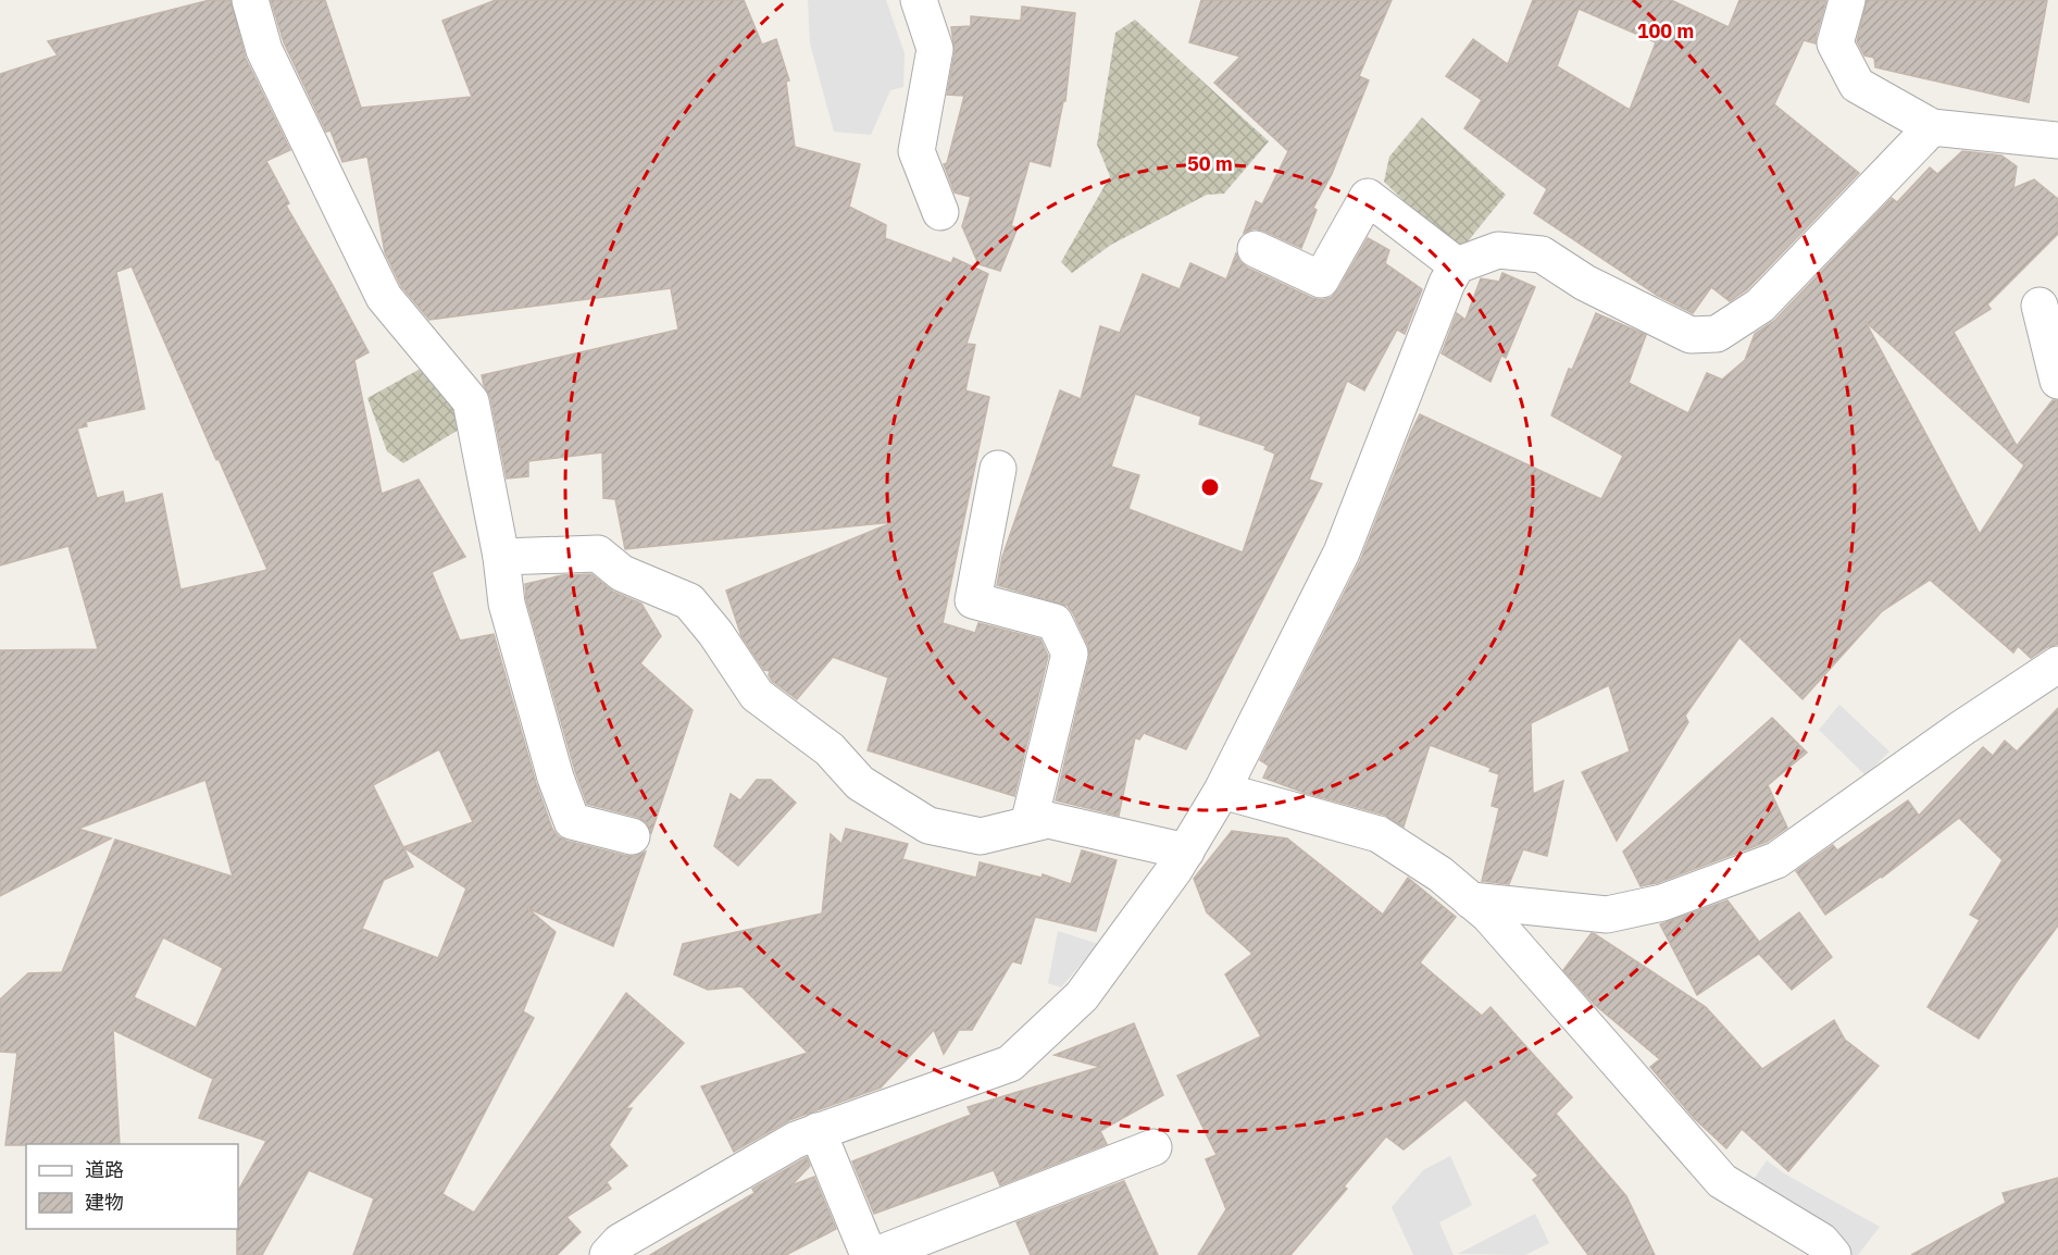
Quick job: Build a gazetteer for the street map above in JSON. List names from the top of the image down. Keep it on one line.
{"legend":["道路","建物"],"rings":["100 m","50 m"]}
